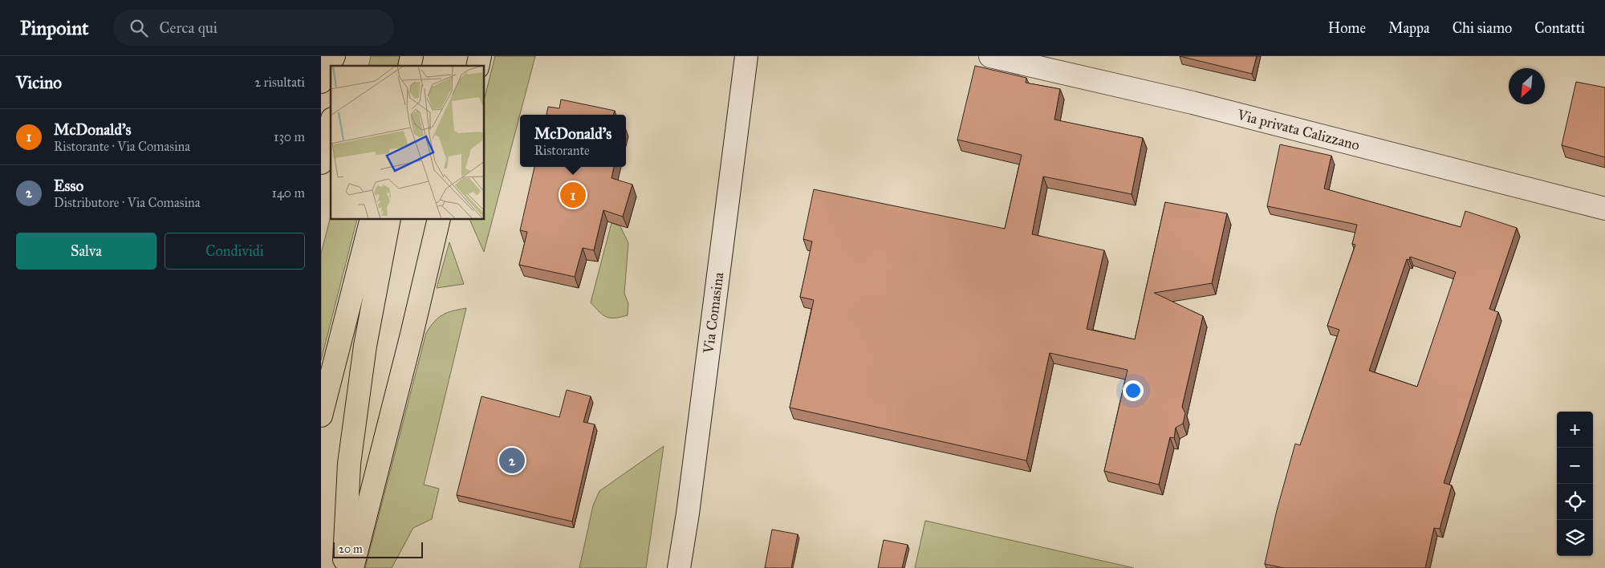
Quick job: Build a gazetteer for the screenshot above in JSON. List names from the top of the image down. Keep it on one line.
{"streets":{"street":["Via privata Calizzano","Via Comasina"]},"scale_bar":"20 m","north":"bottom left","page":{"header":"Pinpoint","search":"Cerca qui","nav":["Home","Mappa","Chi siamo","Contatti"],"heading":["Vicino","2 risultati"],"list":[{"mark":"1","name":"McDonald's","note":"Ristorante · Via Comasina","value":"130 m"},{"mark":"2","name":"Esso","note":"Distributore · Via Comasina","value":"140 m"}],"popup":["McDonald's","Ristorante"],"pins":["1","2"],"buttons":["Salva","Condividi"],"map_buttons":["+","−"],"scale":"20 m"}}
